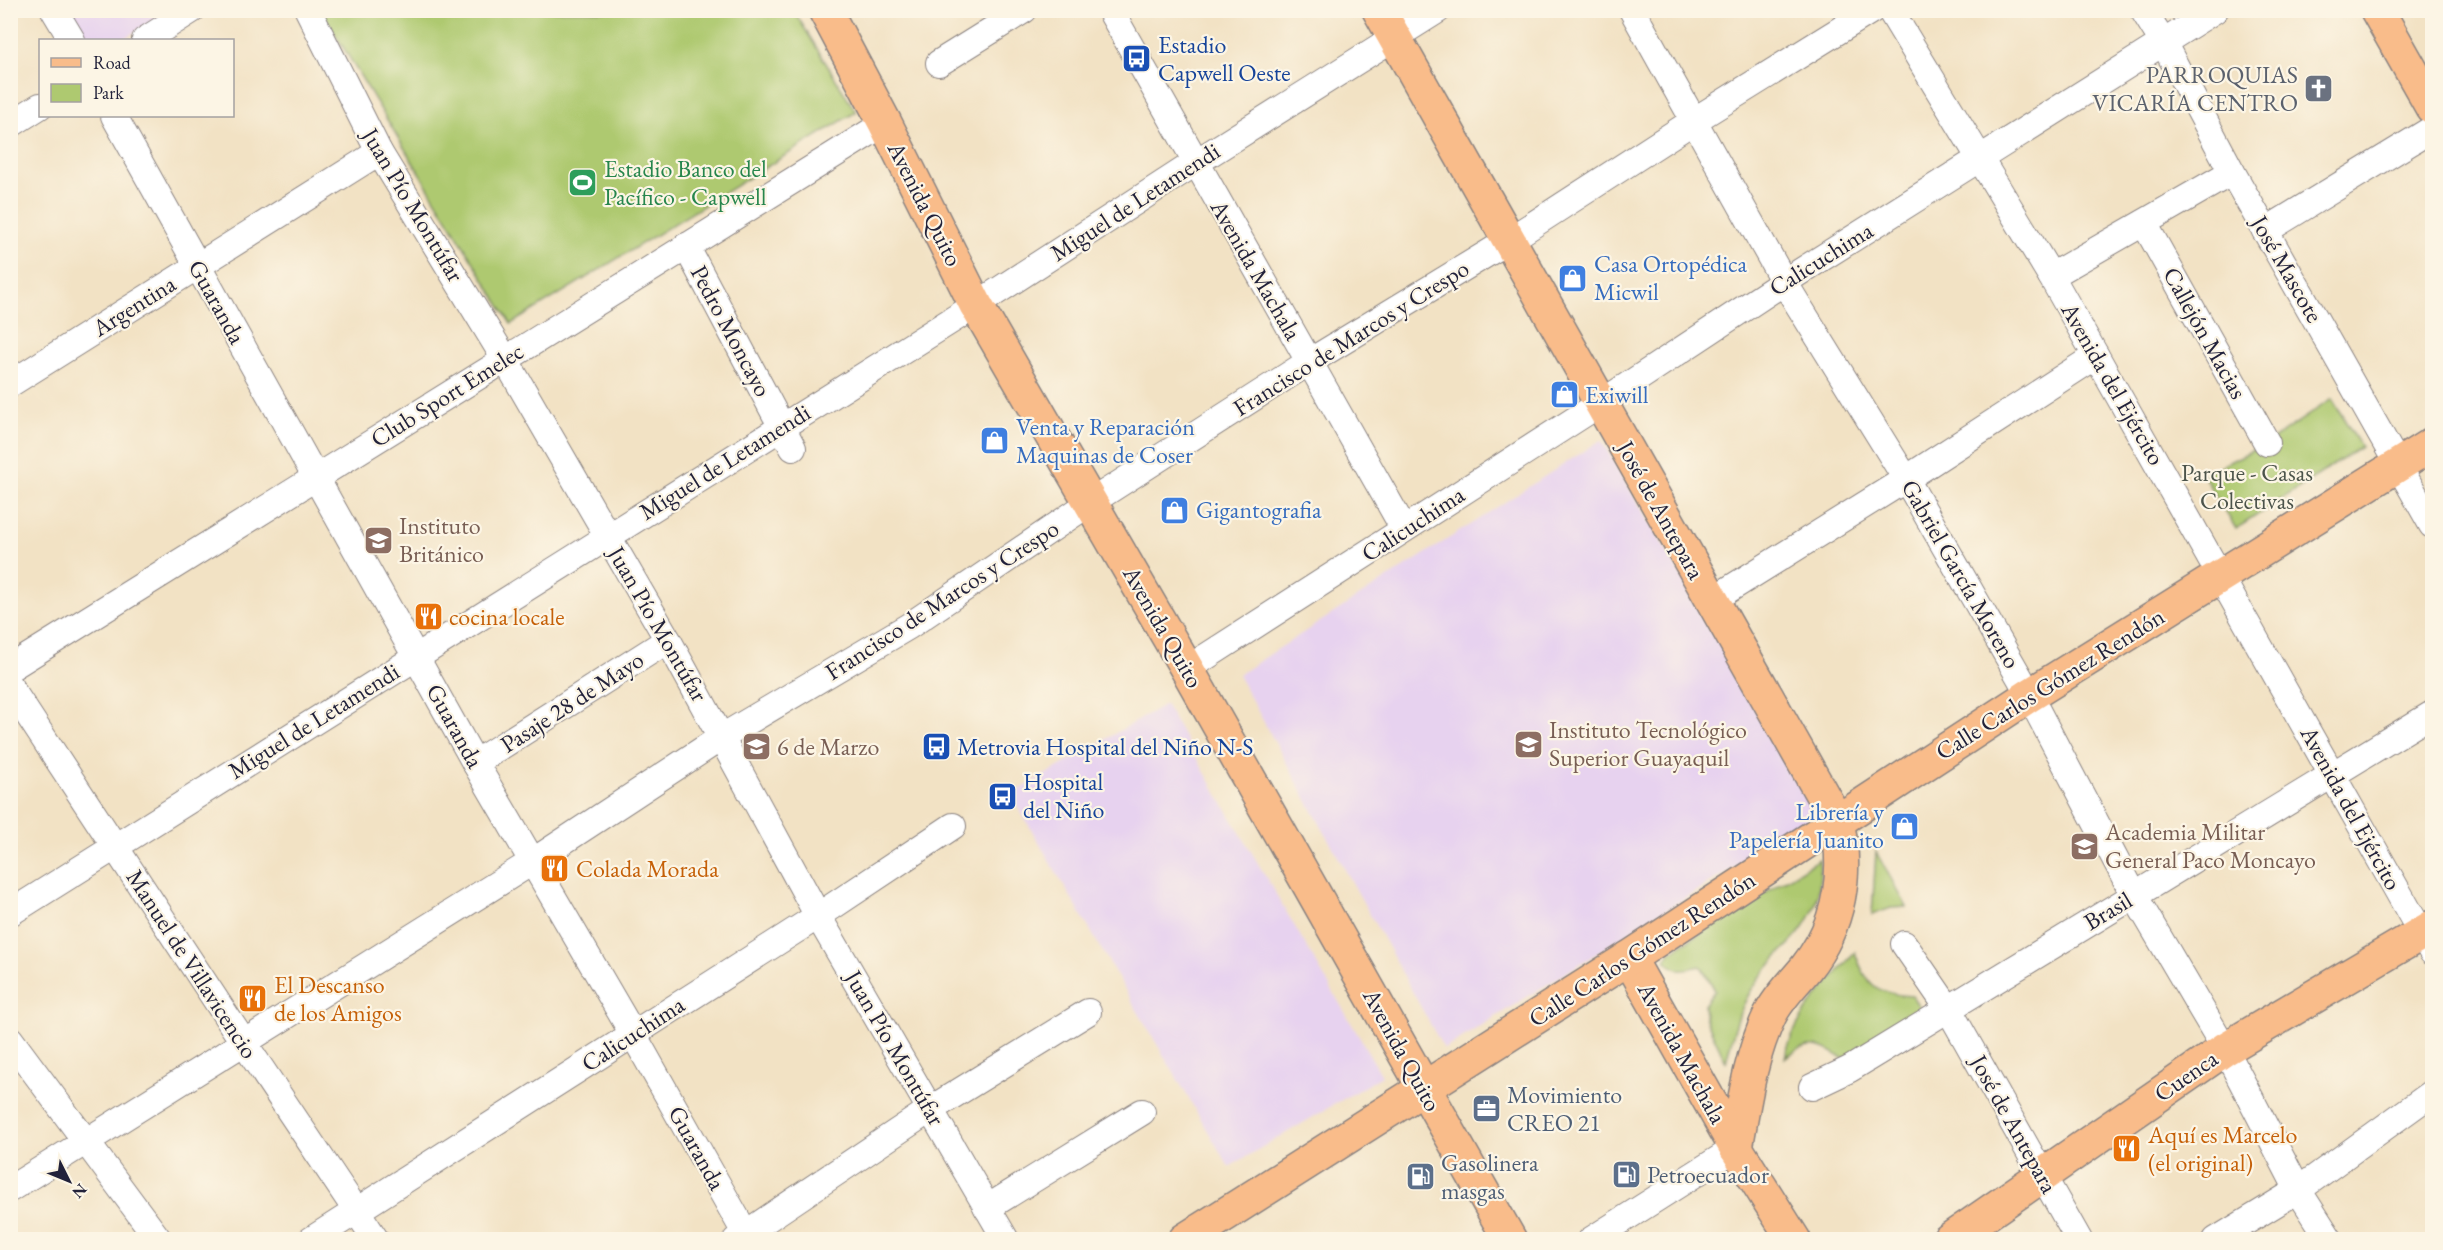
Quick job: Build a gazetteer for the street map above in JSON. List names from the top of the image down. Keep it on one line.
{"streets":{"main road":["Avenida Quito","Avenida Machala","José de Antepara","Calle Carlos Gómez Rendón","Cuenca"],"street":["Miguel de Letamendi","Juan Pío Montúfar","Calicuchima","José Mascote","Guaranda","Argentina","Pedro Moncayo","Callejón Macias","Francisco de Marcos y Crespo","Avenida del Ejército","Club Sport Emelec","Gabriel García Moreno","Pasaje 28 de Mayo","Brasil","Manuel de Villavicencio"]},"crossings":[["Miguel de Letamendi","Avenida Quito"],["Miguel de Letamendi","Juan Pío Montúfar"],["Miguel de Letamendi","Avenida Machala"],["Miguel de Letamendi","Guaranda"],["Miguel de Letamendi","Pedro Moncayo"],["Miguel de Letamendi","José de Antepara"],["Miguel de Letamendi","Manuel de Villavicencio"],["Avenida Quito","Calicuchima"],["Avenida Quito","Francisco de Marcos y Crespo"],["Avenida Quito","Club Sport Emelec"],["Avenida Quito","Calle Carlos Gómez Rendón"],["Juan Pío Montúfar","Calicuchima"],["Juan Pío Montúfar","Argentina"],["Juan Pío Montúfar","Francisco de Marcos y Crespo"],["Juan Pío Montúfar","Club Sport Emelec"],["Juan Pío Montúfar","Pasaje 28 de Mayo"],["Calicuchima","José Mascote"],["Calicuchima","Avenida Machala"],["Calicuchima","Guaranda"],["Calicuchima","Avenida del Ejército"],["Calicuchima","José de Antepara"],["Calicuchima","Gabriel García Moreno"],["Calicuchima","Manuel de Villavicencio"],["José Mascote","Calle Carlos Gómez Rendón"],["Avenida Machala","Francisco de Marcos y Crespo"],["Avenida Machala","José de Antepara"],["Avenida Machala","Calle Carlos Gómez Rendón"],["Guaranda","Argentina"],["Guaranda","Francisco de Marcos y Crespo"],["Guaranda","Club Sport Emelec"],["Guaranda","Pasaje 28 de Mayo"],["Pedro Moncayo","Club Sport Emelec"],["Francisco de Marcos y Crespo","José de Antepara"],["Francisco de Marcos y Crespo","Gabriel García Moreno"],["Francisco de Marcos y Crespo","Manuel de Villavicencio"],["Avenida del Ejército","Calle Carlos Gómez Rendón"],["Avenida del Ejército","Brasil"],["Avenida del Ejército","Cuenca"],["José de Antepara","Calle Carlos Gómez Rendón"],["José de Antepara","Brasil"],["José de Antepara","Cuenca"],["Gabriel García Moreno","Calle Carlos Gómez Rendón"],["Gabriel García Moreno","Brasil"],["Gabriel García Moreno","Cuenca"]],"parks":["Parque - Casas Colectivas"],"places":{"bus stop":["Estadio Capwell Oeste","Metrovia Hospital del Niño N-S","Hospital del Niño"],"church":["PARROQUIAS VICARÍA CENTRO"],"sports":["Estadio Banco del Pacífico - Capwell"],"shop":["Casa Ortopédica Micwil","Exiwill","Venta y Reparación Maquinas de Coser","Gigantografia","Librería y Papelería Juanito"],"school or university":["Instituto Británico","Instituto Tecnológico Superior Guayaquil","6 de Marzo","Academia Militar General Paco Moncayo"],"restaurant":["cocina locale","Colada Morada","El Descanso de los Amigos","Aquí es Marcelo (el original)"],"office":["Movimiento CREO 21"],"fuel station":["Petroecuador","Gasolinera masgas"]},"legend":["Road","Park"],"north":"bottom right"}
